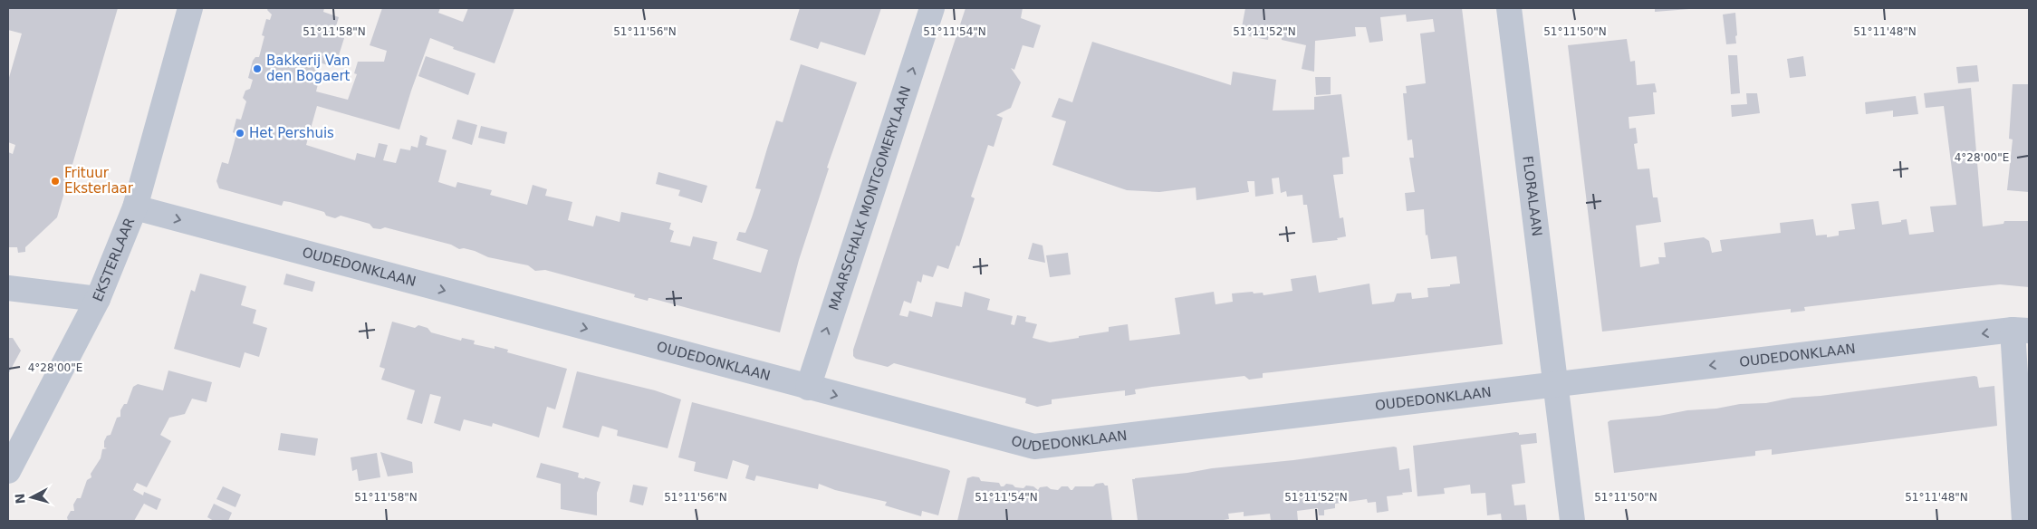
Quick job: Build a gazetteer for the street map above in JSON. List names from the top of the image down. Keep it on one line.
{"streets":{"street":["FLORALAAN","MAARSCHALK MONTGOMERYLAAN","EKSTERLAAR","OUDEDONKLAAN"]},"crossings":[["FLORALAAN","OUDEDONKLAAN"],["MAARSCHALK MONTGOMERYLAAN","OUDEDONKLAAN"],["EKSTERLAAR","OUDEDONKLAAN"]],"one_way":["MAARSCHALK MONTGOMERYLAAN"],"places":["Bakkerij Van den Bogaert","Het Pershuis","Frituur Eksterlaar"],"north":"left","coordinates":["51°11'58\"N","51°11'56\"N","51°11'54\"N","51°11'52\"N","51°11'50\"N","51°11'48\"N","4°28'00\"E"]}
